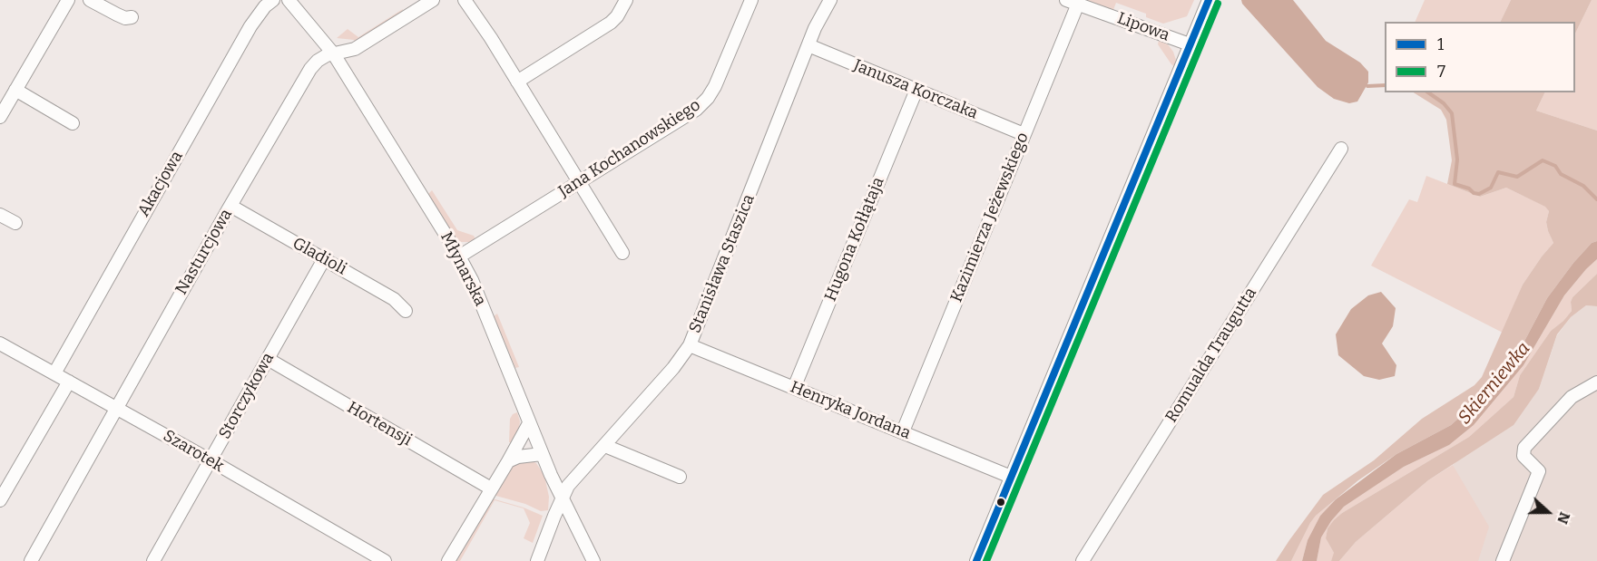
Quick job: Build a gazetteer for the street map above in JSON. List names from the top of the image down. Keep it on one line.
{"streets":{"street":["Lipowa","Janusza Korczaka","Jana Kochanowskiego","Akacjowa","Kazimierza Jeżewskiego","Hugona Kołłątaja","Nasturcjowa","Gladioli","Stanisława Staszica","Młynarska","Romualda Traugutta","Storczykowa","Henryka Jordana","Hortensji","Szarotek"]},"crossings":[["Lipowa","Kazimierza Jeżewskiego"],["Janusza Korczaka","Kazimierza Jeżewskiego"],["Janusza Korczaka","Hugona Kołłątaja"],["Janusza Korczaka","Stanisława Staszica"],["Jana Kochanowskiego","Młynarska"],["Akacjowa","Szarotek"],["Kazimierza Jeżewskiego","Henryka Jordana"],["Hugona Kołłątaja","Henryka Jordana"],["Nasturcjowa","Gladioli"],["Nasturcjowa","Młynarska"],["Nasturcjowa","Szarotek"],["Gladioli","Storczykowa"],["Stanisława Staszica","Młynarska"],["Stanisława Staszica","Henryka Jordana"],["Storczykowa","Hortensji"],["Storczykowa","Szarotek"]],"water":["Skierniewka"],"lines":["transit line 1","transit line 7"],"legend":["1","7"],"north":"right"}
